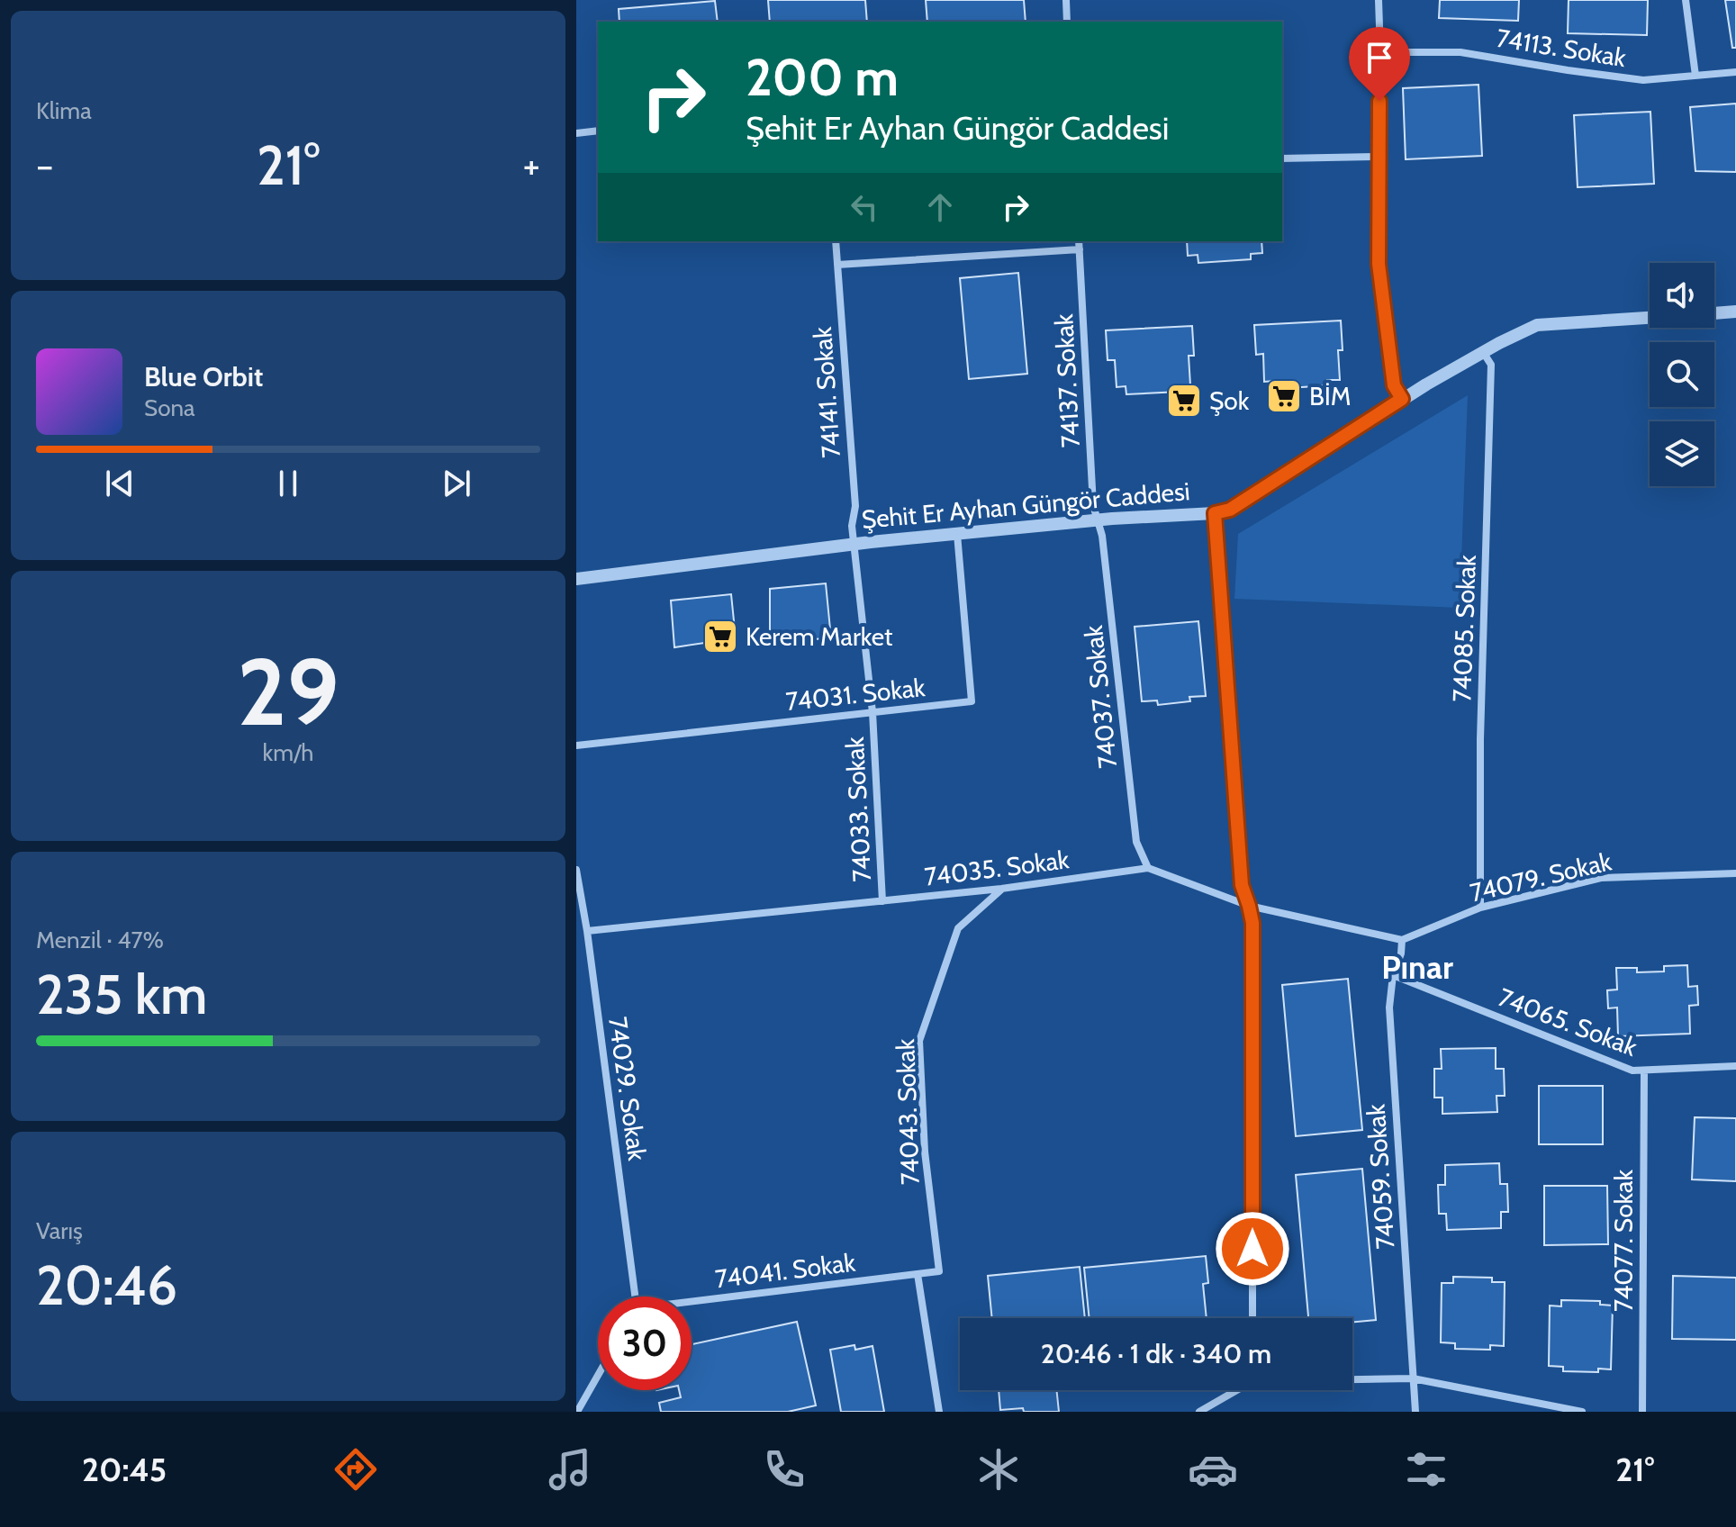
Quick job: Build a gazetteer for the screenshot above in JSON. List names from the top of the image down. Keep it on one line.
{"streets":{"street":["74113. Sokak","74137. Sokak","74141. Sokak","Şehit Er Ayhan Güngör Caddesi","74085. Sokak","74031. Sokak","74037. Sokak","74033. Sokak","74035. Sokak","74079. Sokak","74065. Sokak","74029. Sokak","74043. Sokak","74059. Sokak","74077. Sokak","74041. Sokak"]},"crossings":[["74137. Sokak","Şehit Er Ayhan Güngör Caddesi"],["74137. Sokak","74037. Sokak"],["74141. Sokak","Şehit Er Ayhan Güngör Caddesi"],["74141. Sokak","74033. Sokak"],["Şehit Er Ayhan Güngör Caddesi","74085. Sokak"],["Şehit Er Ayhan Güngör Caddesi","74031. Sokak"],["Şehit Er Ayhan Güngör Caddesi","74037. Sokak"],["Şehit Er Ayhan Güngör Caddesi","74033. Sokak"],["74085. Sokak","74079. Sokak"],["74031. Sokak","74033. Sokak"],["74037. Sokak","74035. Sokak"],["74033. Sokak","74035. Sokak"],["74035. Sokak","74079. Sokak"],["74035. Sokak","74029. Sokak"],["74035. Sokak","74043. Sokak"],["74035. Sokak","74059. Sokak"],["74079. Sokak","74059. Sokak"],["74065. Sokak","74059. Sokak"],["74065. Sokak","74077. Sokak"],["74043. Sokak","74041. Sokak"]],"districts":["Pınar"],"places":{"supermarket":["BİM","Şok","Kerem Market"]},"page":{"tile":["Klima",["29","km/h"],["Menzil · 47%","235 km"],["Varış","20:46"]],"turn":["200 m","Şehit Er Ayhan Güngör Caddesi"],"heat":["−","21°","+"],"song":["Blue Orbit","Sona"],"limit":"30","trip":"20:46 · 1 dk · 340 m","tabs":["20:45","21°"]}}
